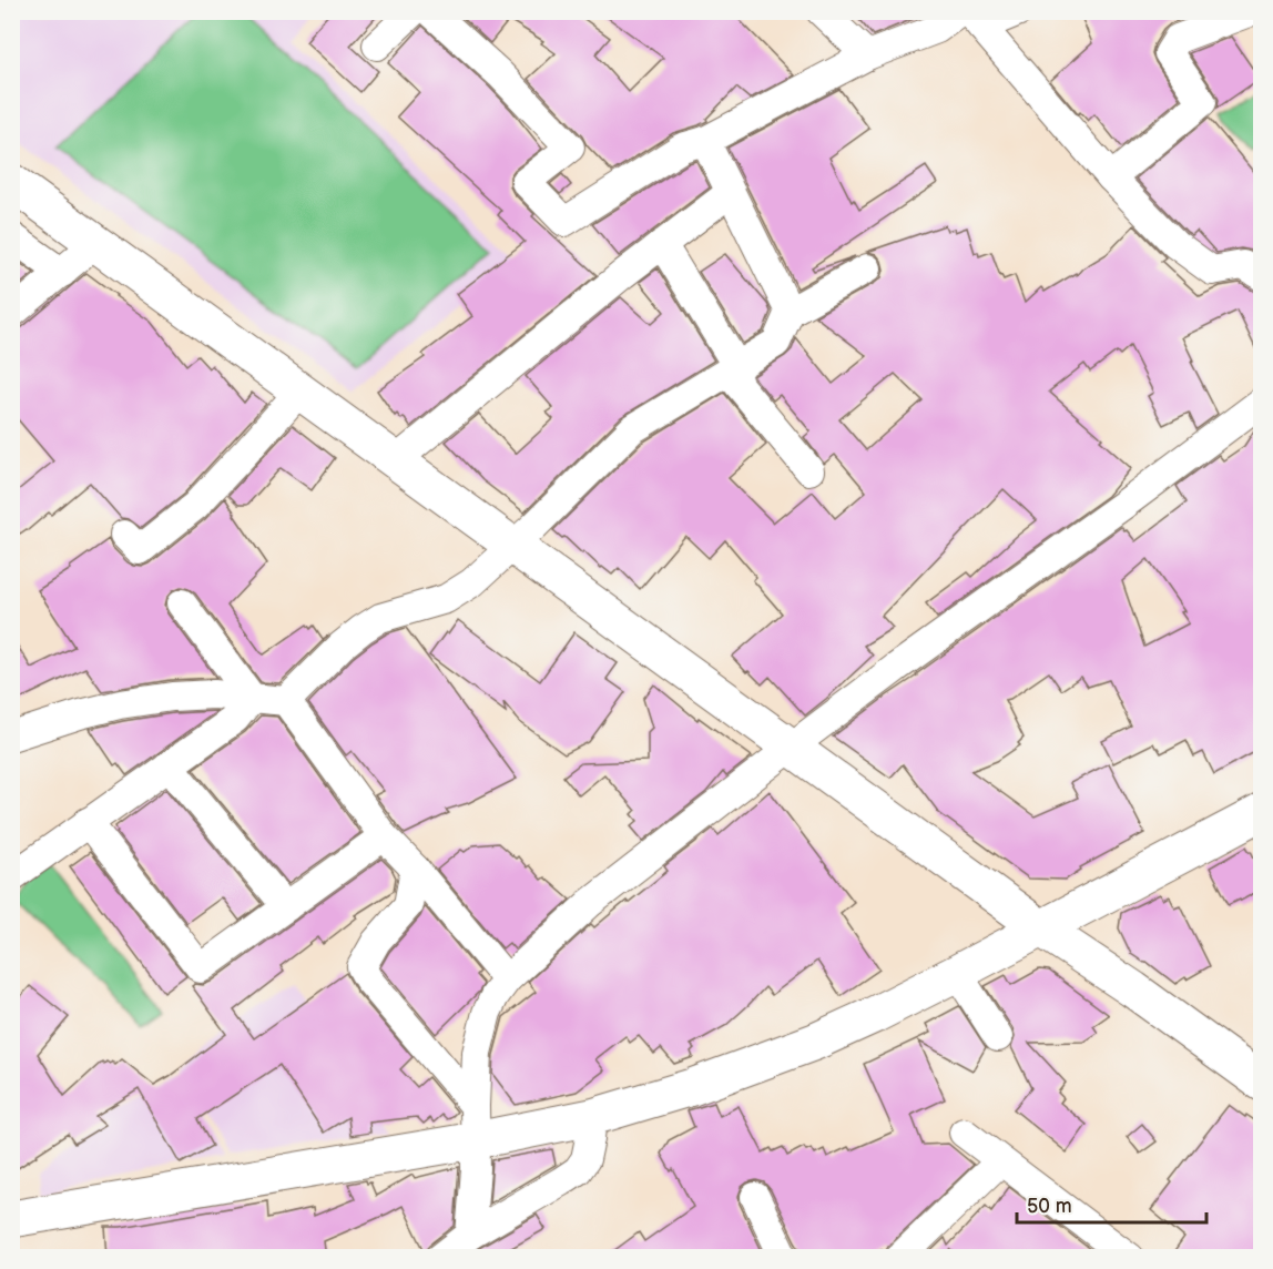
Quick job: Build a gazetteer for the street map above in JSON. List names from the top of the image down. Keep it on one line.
{"scale_bar":"50 m"}
